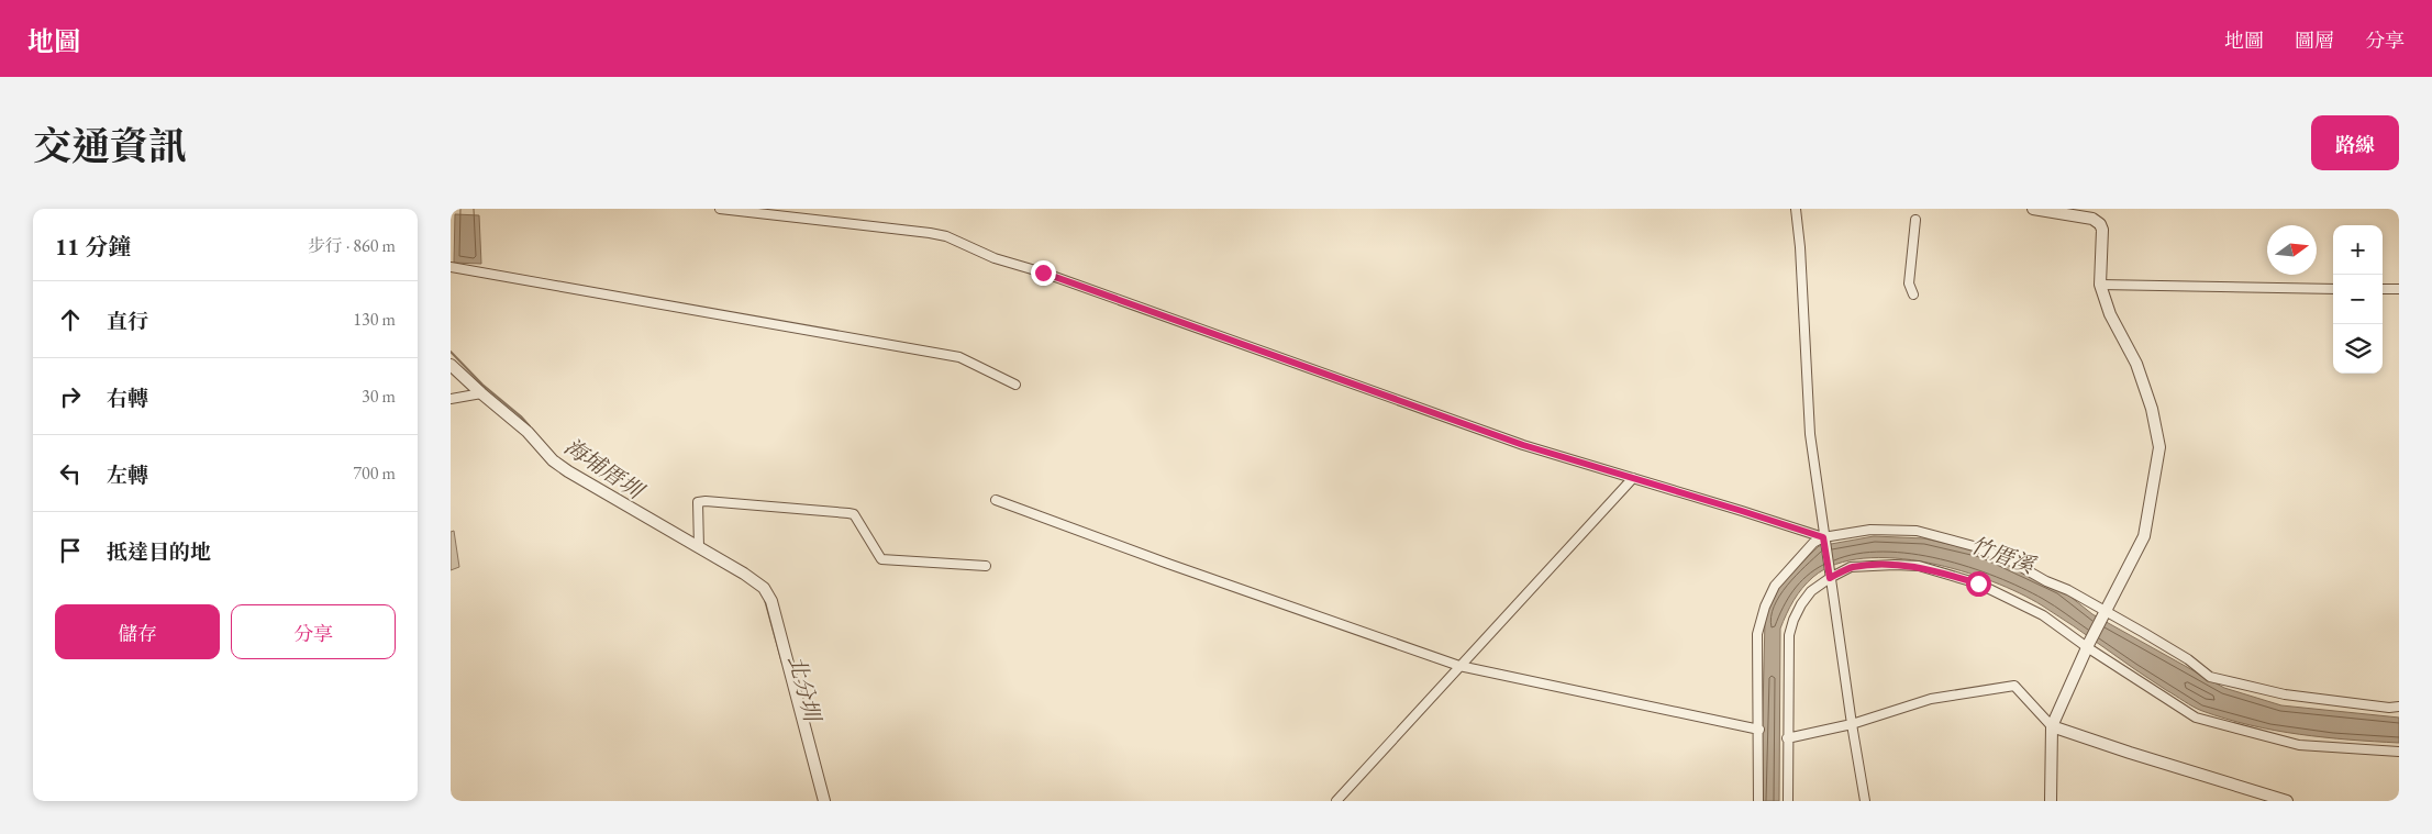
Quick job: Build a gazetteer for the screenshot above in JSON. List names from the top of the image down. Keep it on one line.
{"water":["海埔厝圳","竹厝溪","北分圳"],"north":"right","page":{"header":"地圖","nav":["地圖","圖層","分享"],"title":"交通資訊","buttons":["路線",["儲存","分享"]],"heading":["11 分鐘","步行 · 860 m"],"map_buttons":["+","−"],"list":[["直行","130 m"],["右轉","30 m"],["左轉","700 m"],"抵達目的地"]}}
